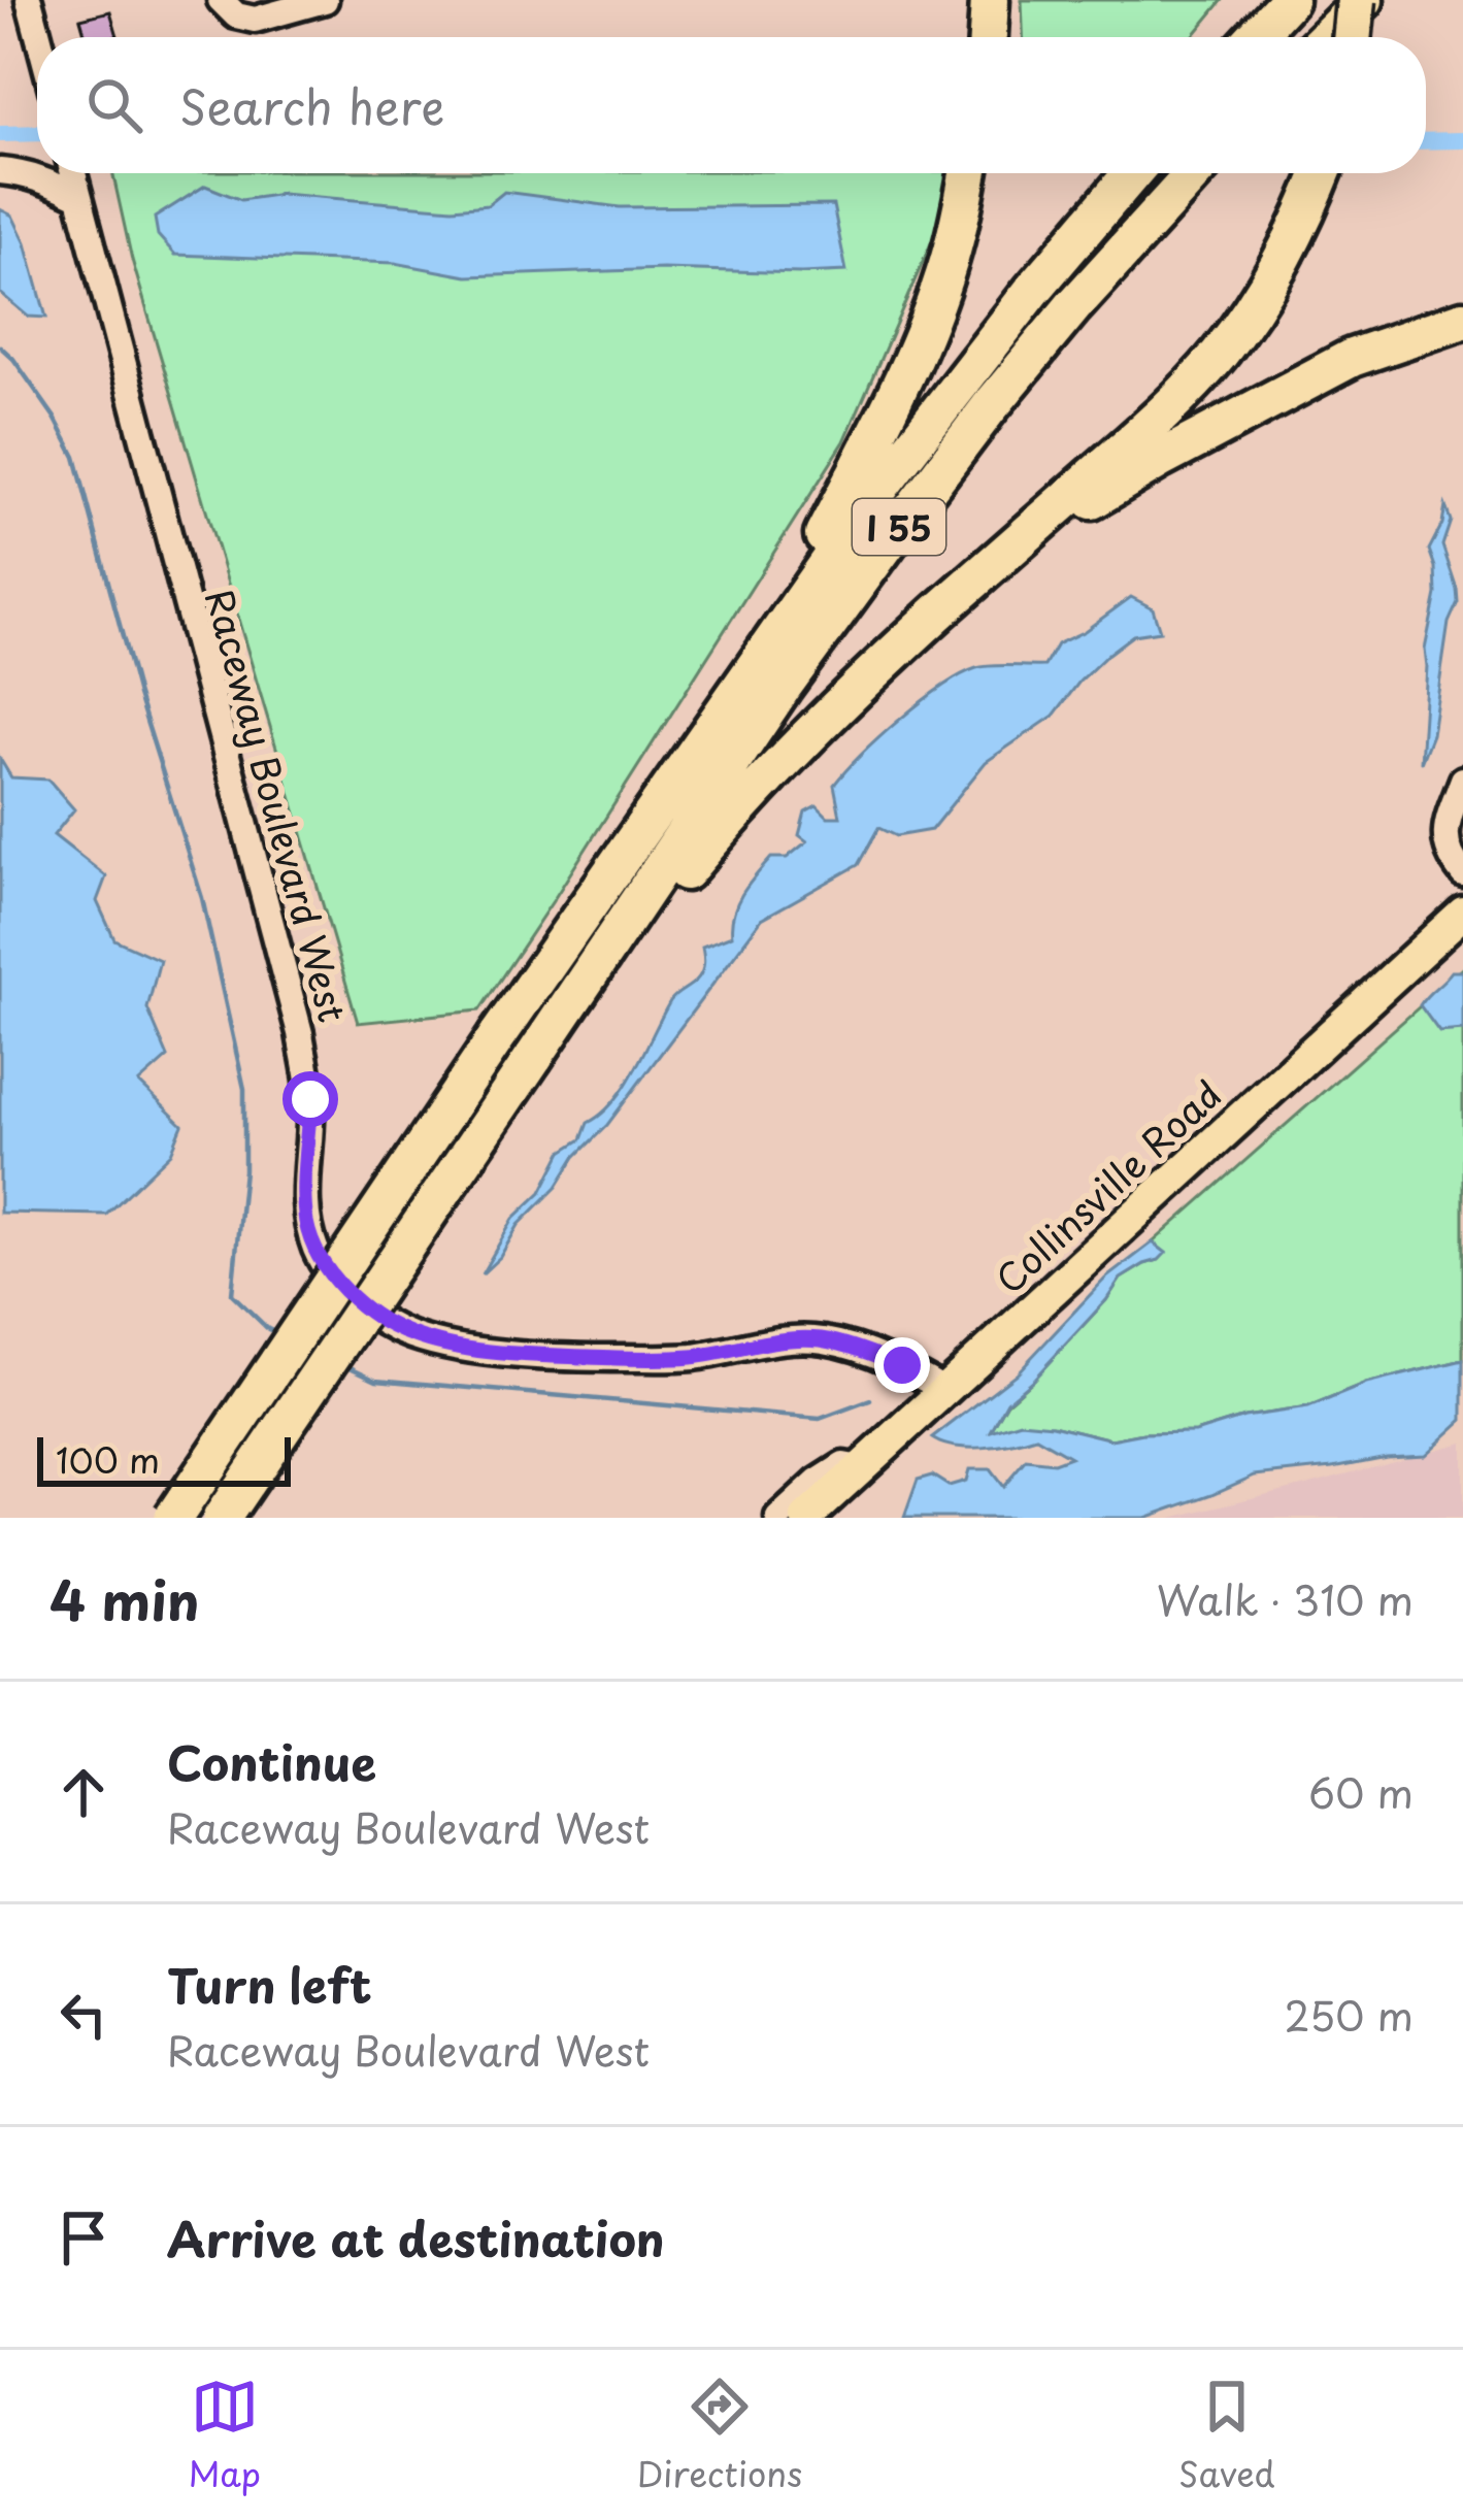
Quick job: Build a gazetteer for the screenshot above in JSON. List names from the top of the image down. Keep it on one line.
{"streets":{"highway":["I 55"],"main road":["Collinsville Road"],"street":["Raceway Boulevard West"]},"crossings":[["Raceway Boulevard West","Collinsville Road"]],"scale_bar":"100 m","page":{"search":"Search here","scale":"100 m","heading":["4 min","Walk · 310 m"],"list":[["Continue","Raceway Boulevard West","60 m"],["Turn left","Raceway Boulevard West","250 m"],"Arrive at destination"],"nav":["Map","Directions","Saved"]}}
